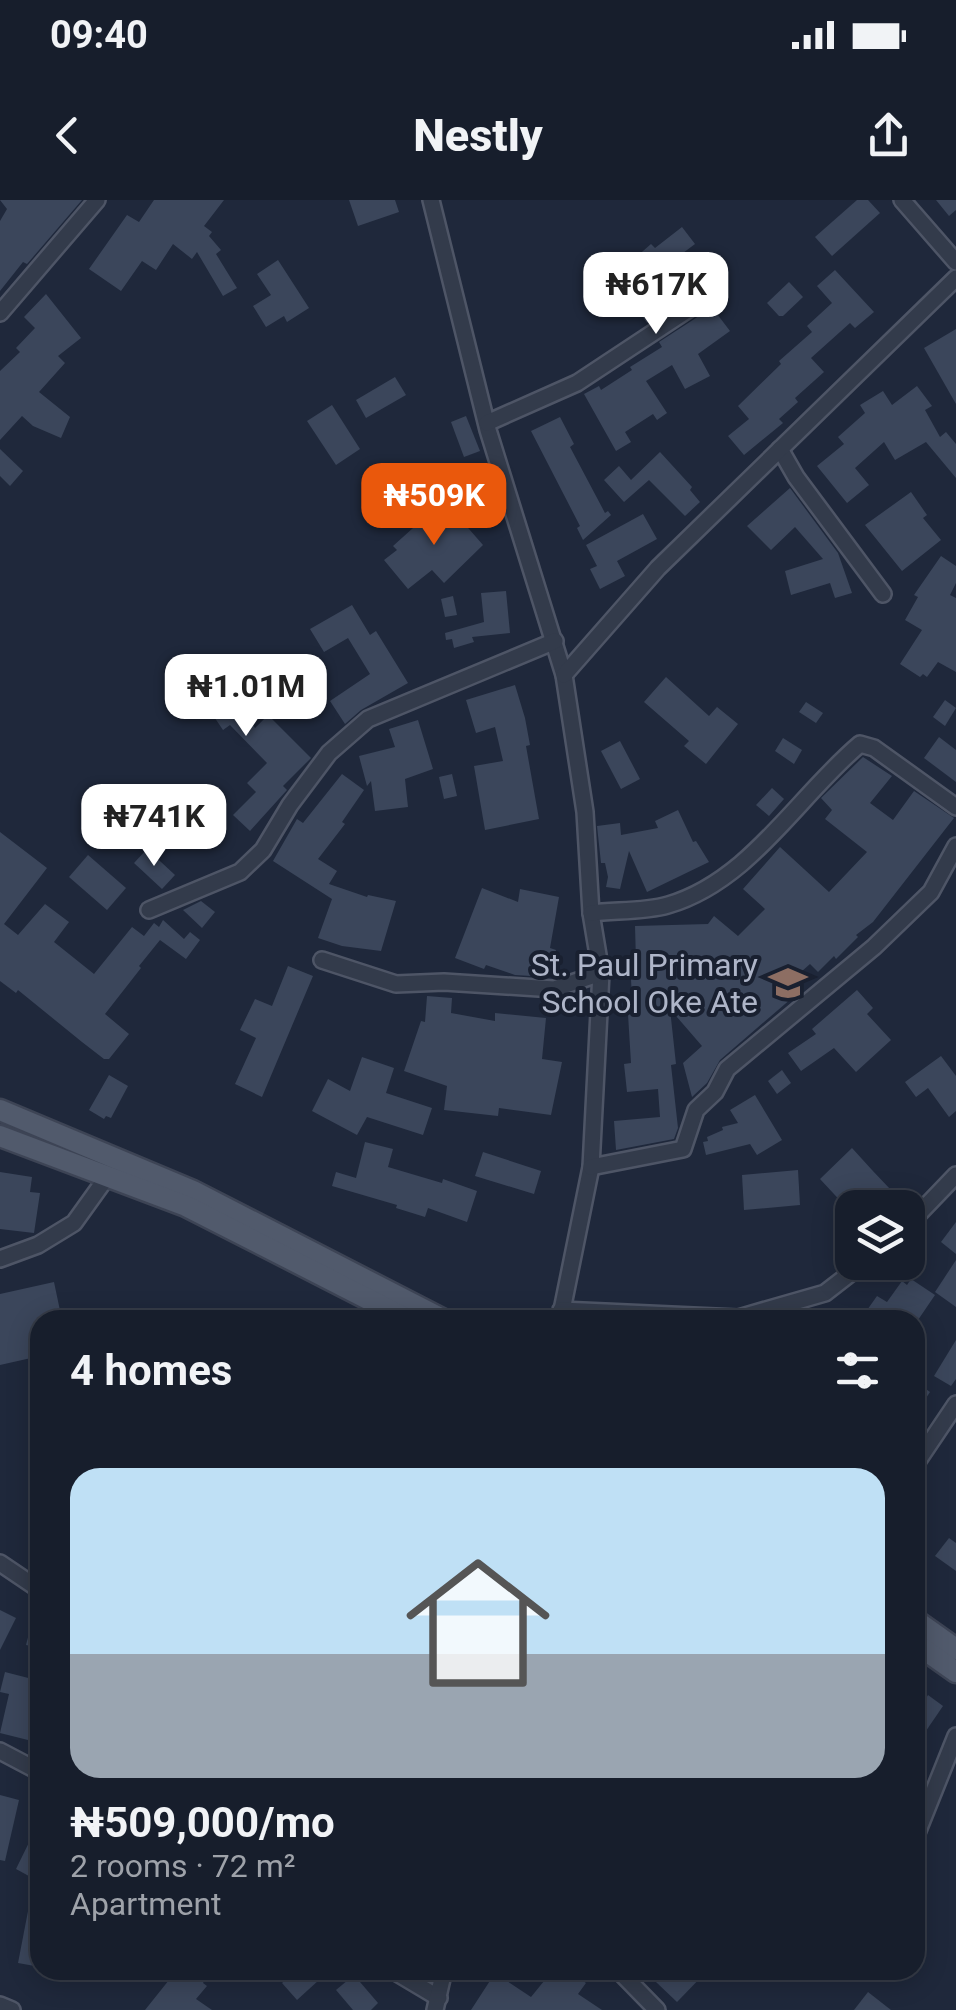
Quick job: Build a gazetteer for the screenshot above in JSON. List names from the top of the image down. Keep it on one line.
{"places":{"school or university":["St. Paul Primary School Oke Ate"]},"page":{"status":"09:40","header":"Nestly","price":["₦617K","₦509K","₦1.01M","₦741K"],"heading":"4 homes","list":[{"name":"₦509,000/mo","note":"2 rooms · 72 m² · Apartment"}]}}
